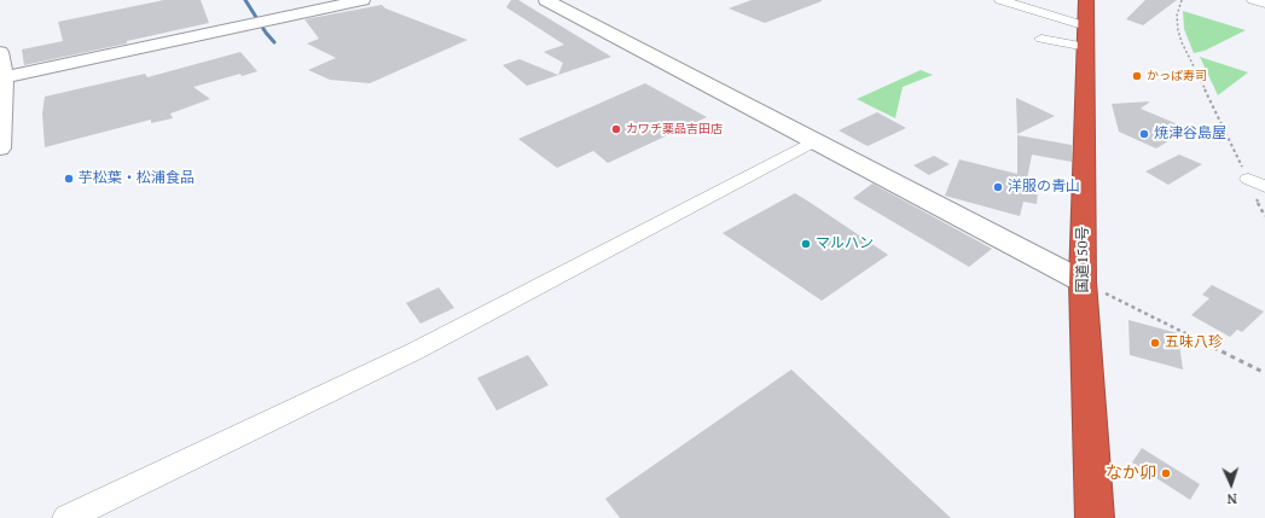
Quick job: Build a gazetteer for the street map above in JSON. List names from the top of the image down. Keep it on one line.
{"streets":{"highway":["国道150号"]},"places":["かっぱ寿司","カワチ薬品吉田店","焼津谷島屋","芋松葉・松浦食品","洋服の青山","マルハン","五味八珍","なか卯"],"north":"bottom"}
